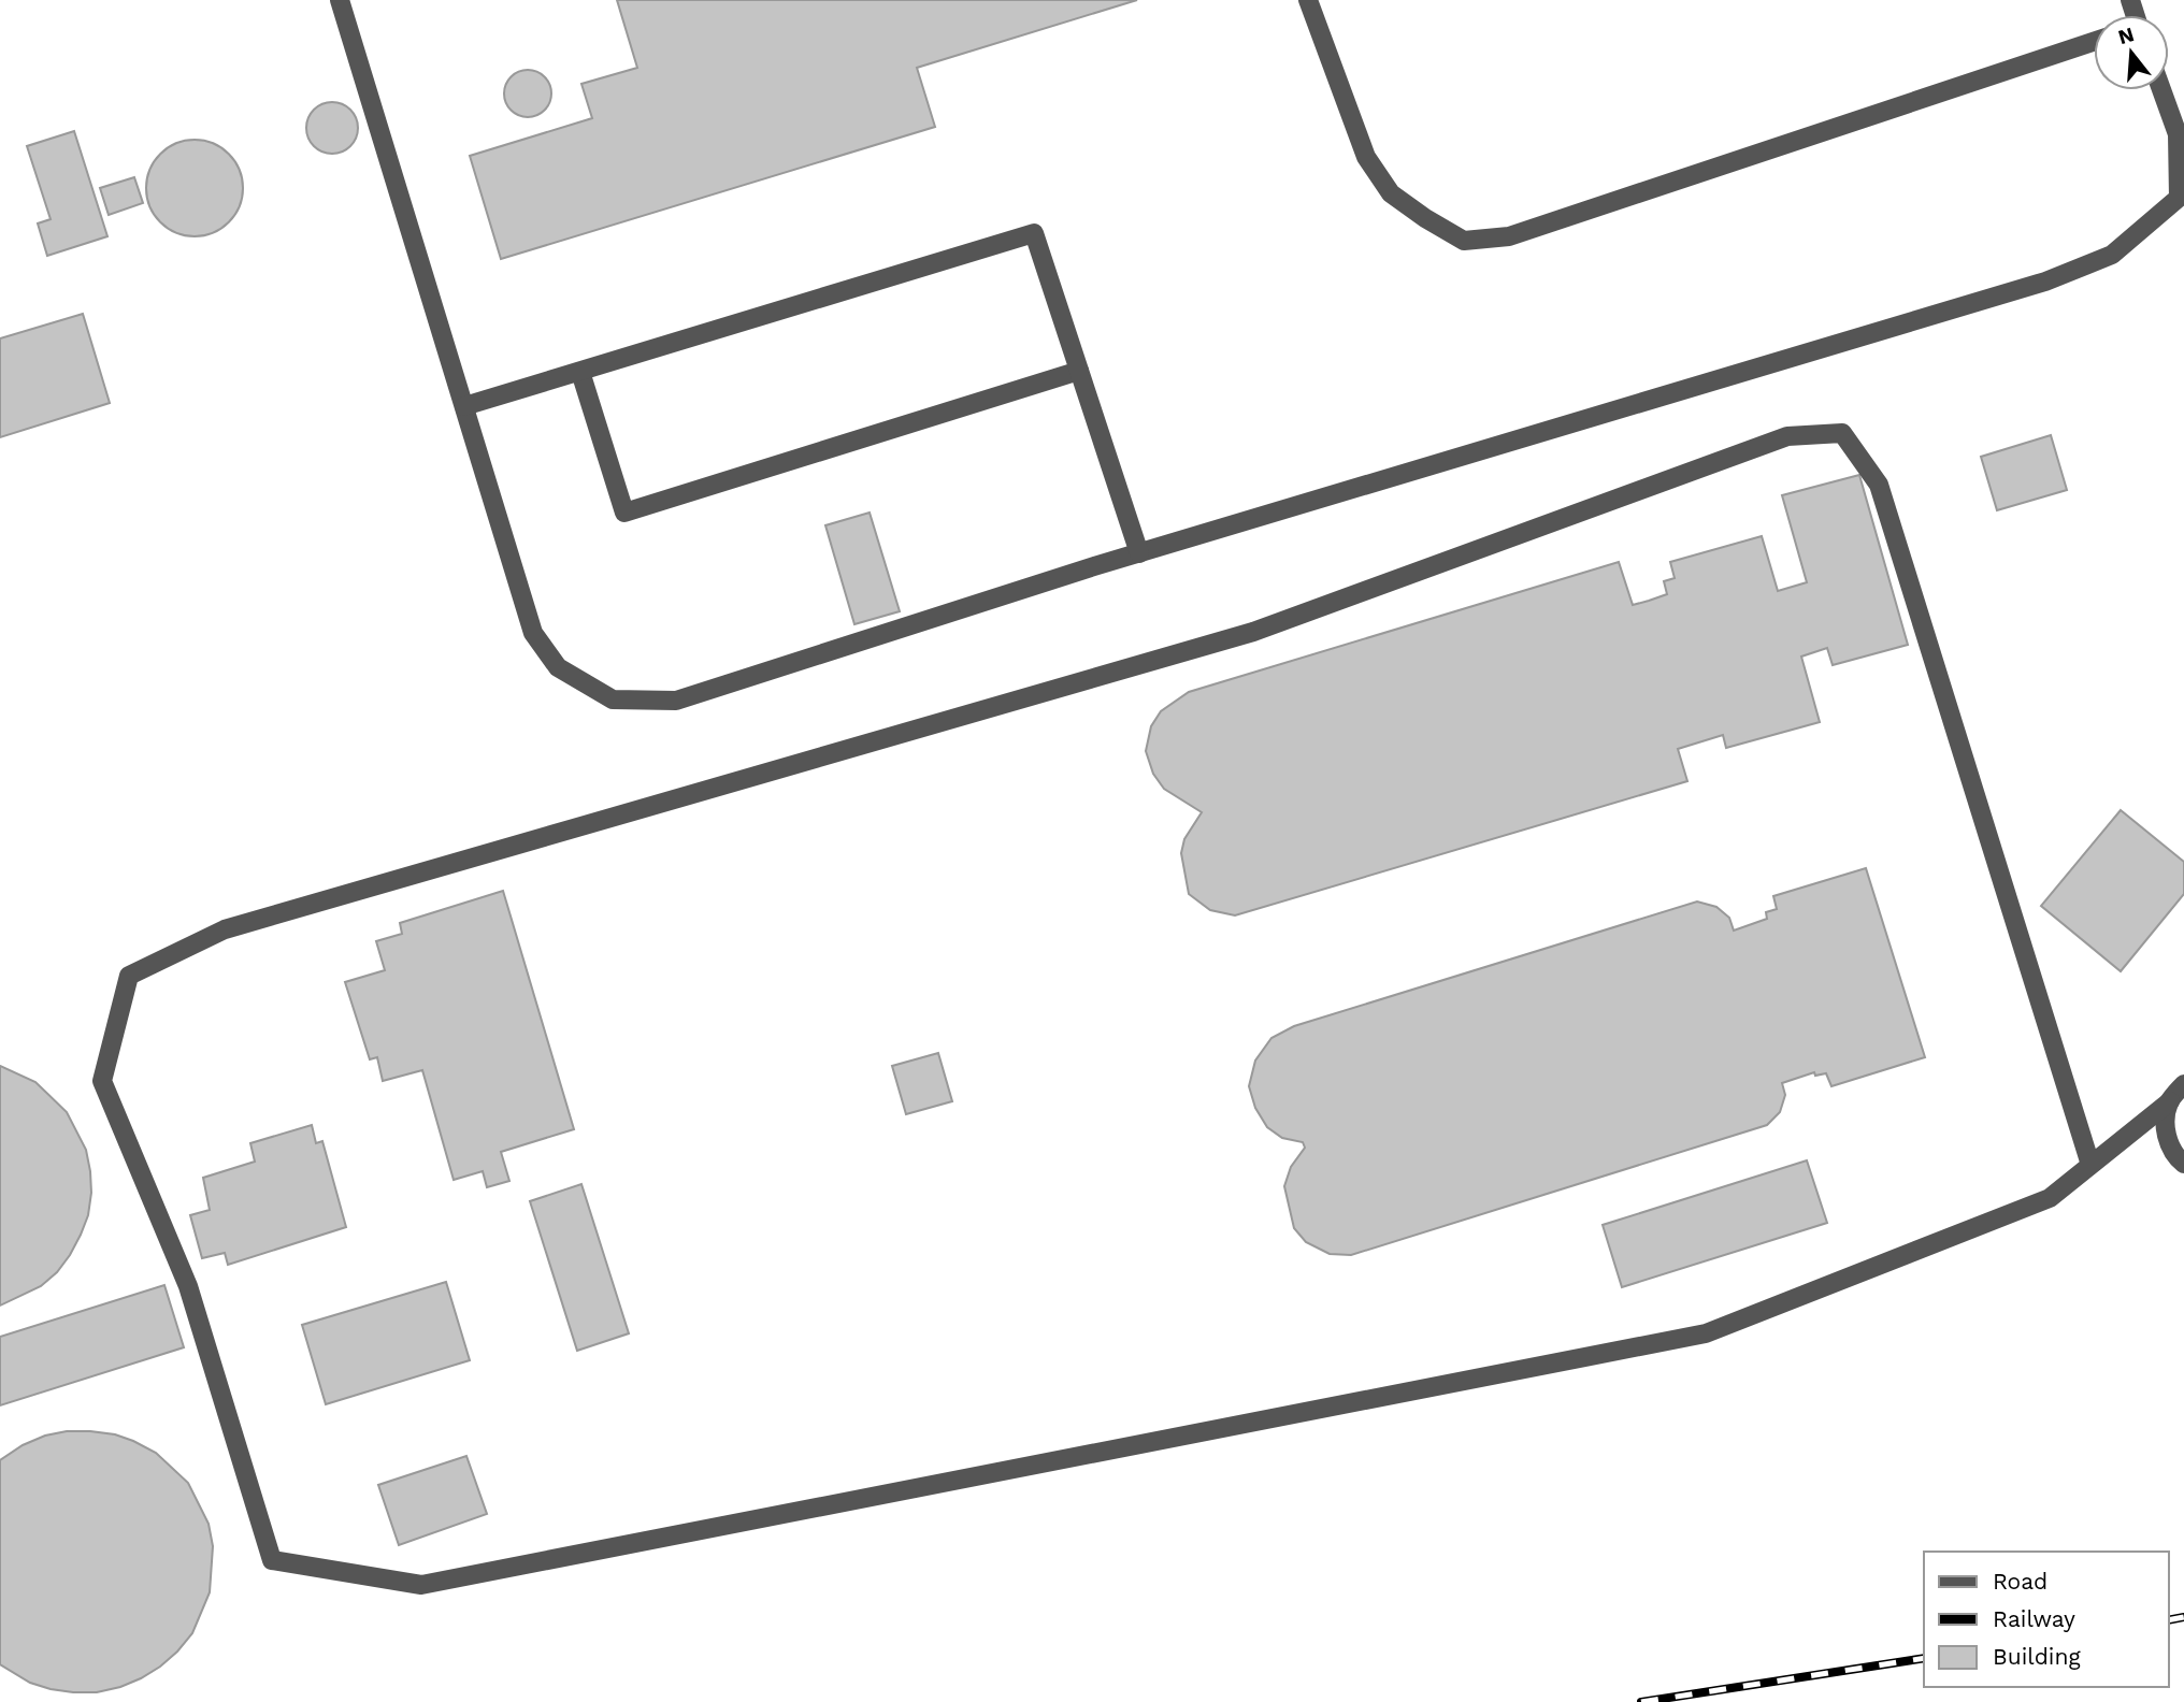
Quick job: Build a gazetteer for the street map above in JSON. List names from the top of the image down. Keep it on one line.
{"legend":["Road","Railway","Building"],"north":"top"}
